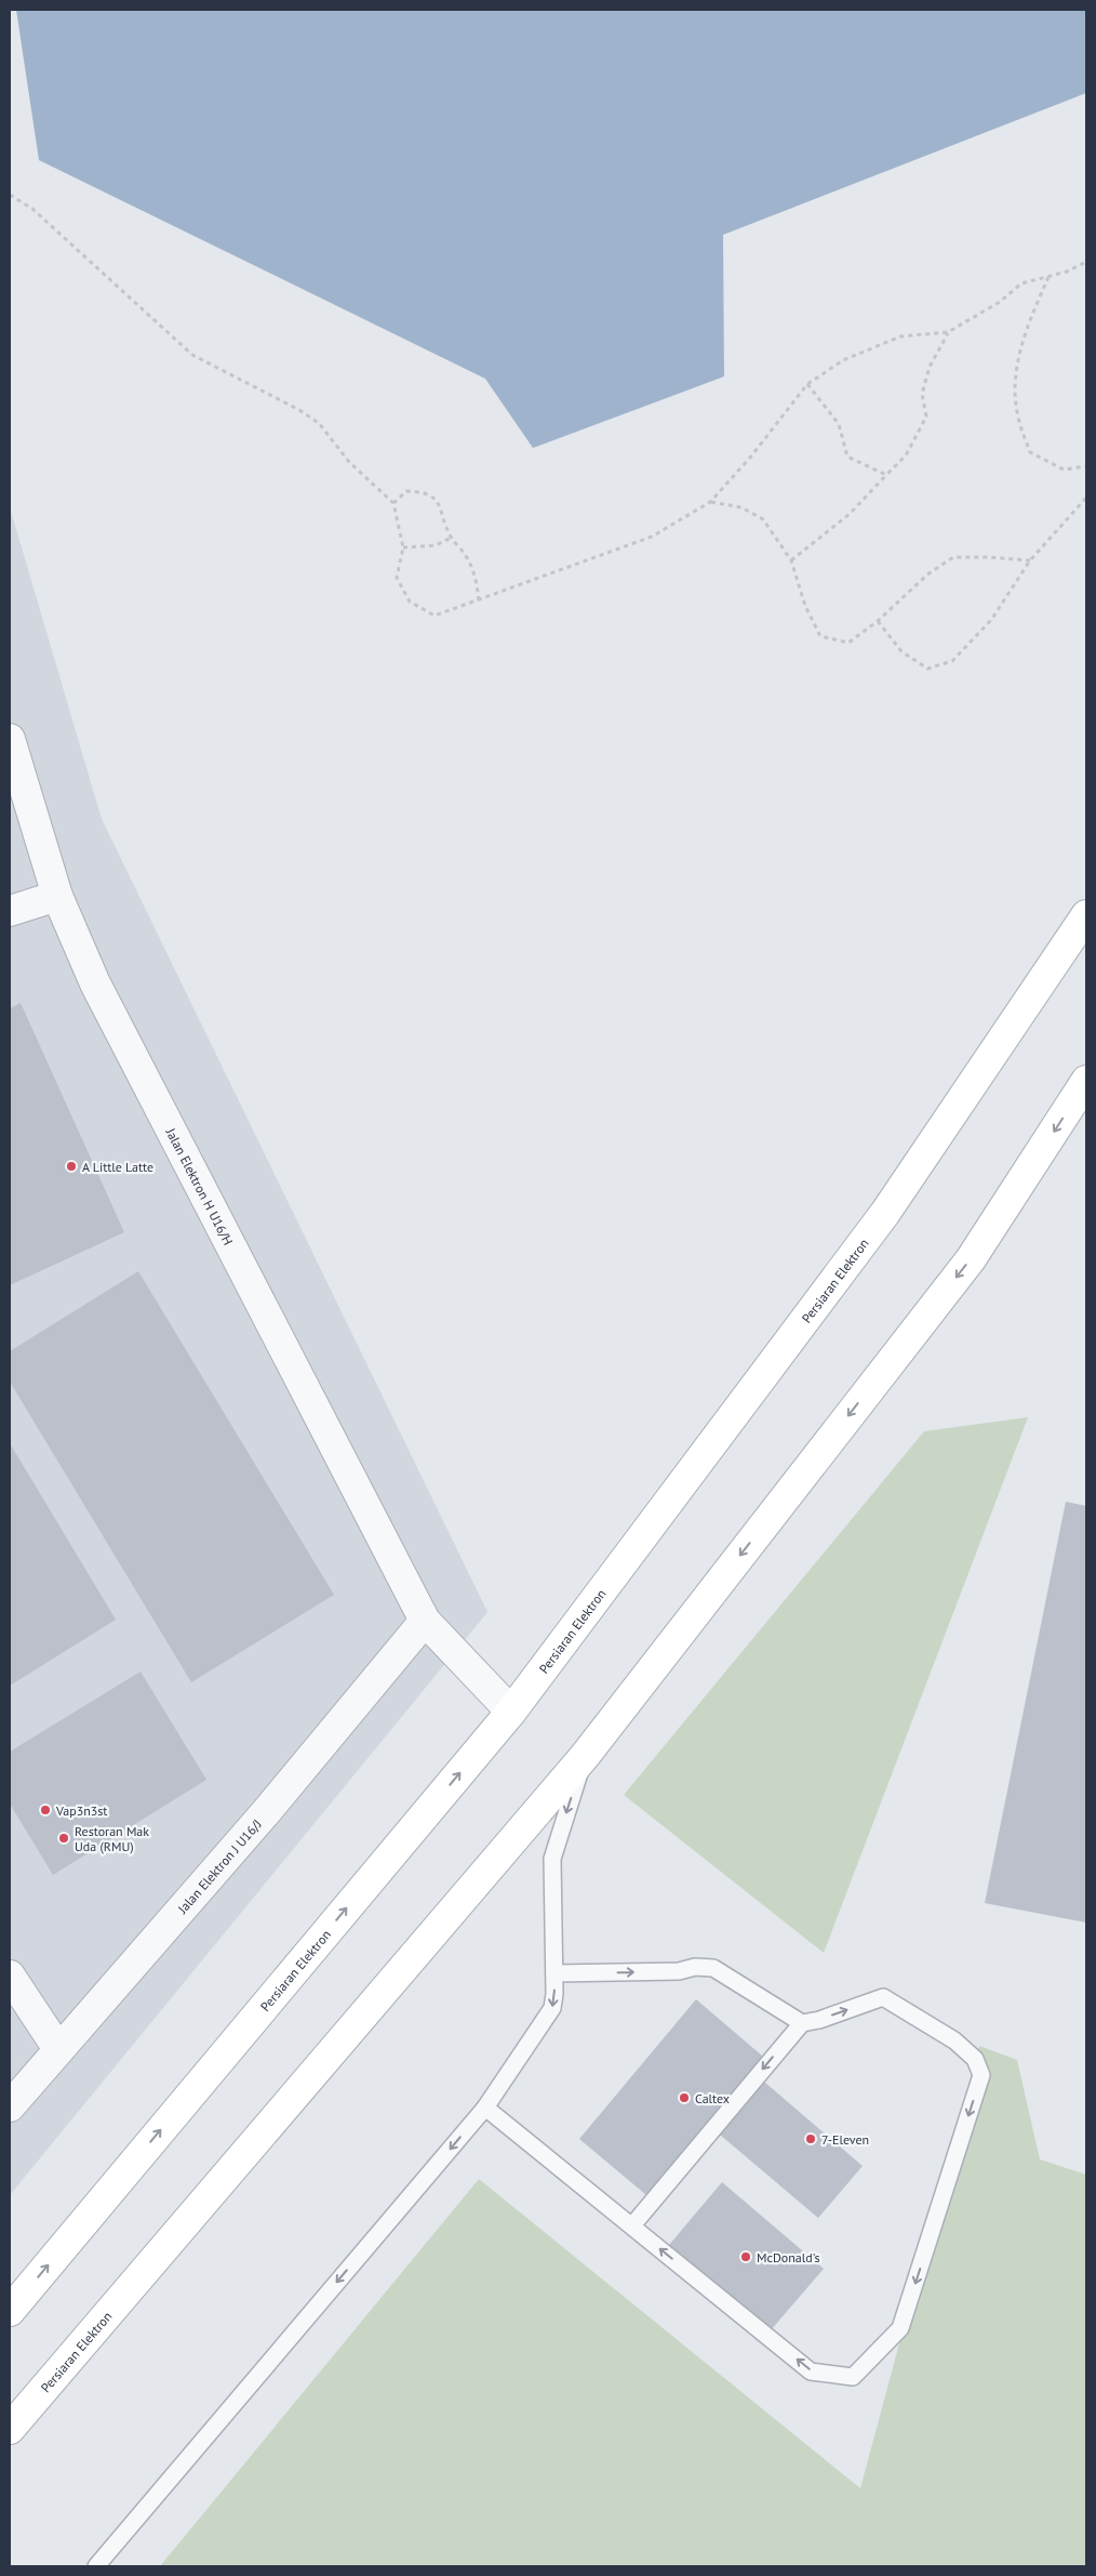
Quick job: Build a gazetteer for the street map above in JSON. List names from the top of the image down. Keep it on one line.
{"streets":{"main road":["Persiaran Elektron"],"street":["Jalan Elektron H U16/H","Jalan Elektron J U16/J"]},"crossings":[["Jalan Elektron H U16/H","Persiaran Elektron"],["Jalan Elektron H U16/H","Jalan Elektron J U16/J"]],"places":["A Little Latte","Vap3n3st","Restoran Mak Uda (RMU)","Caltex","7-Eleven","McDonald's"]}
